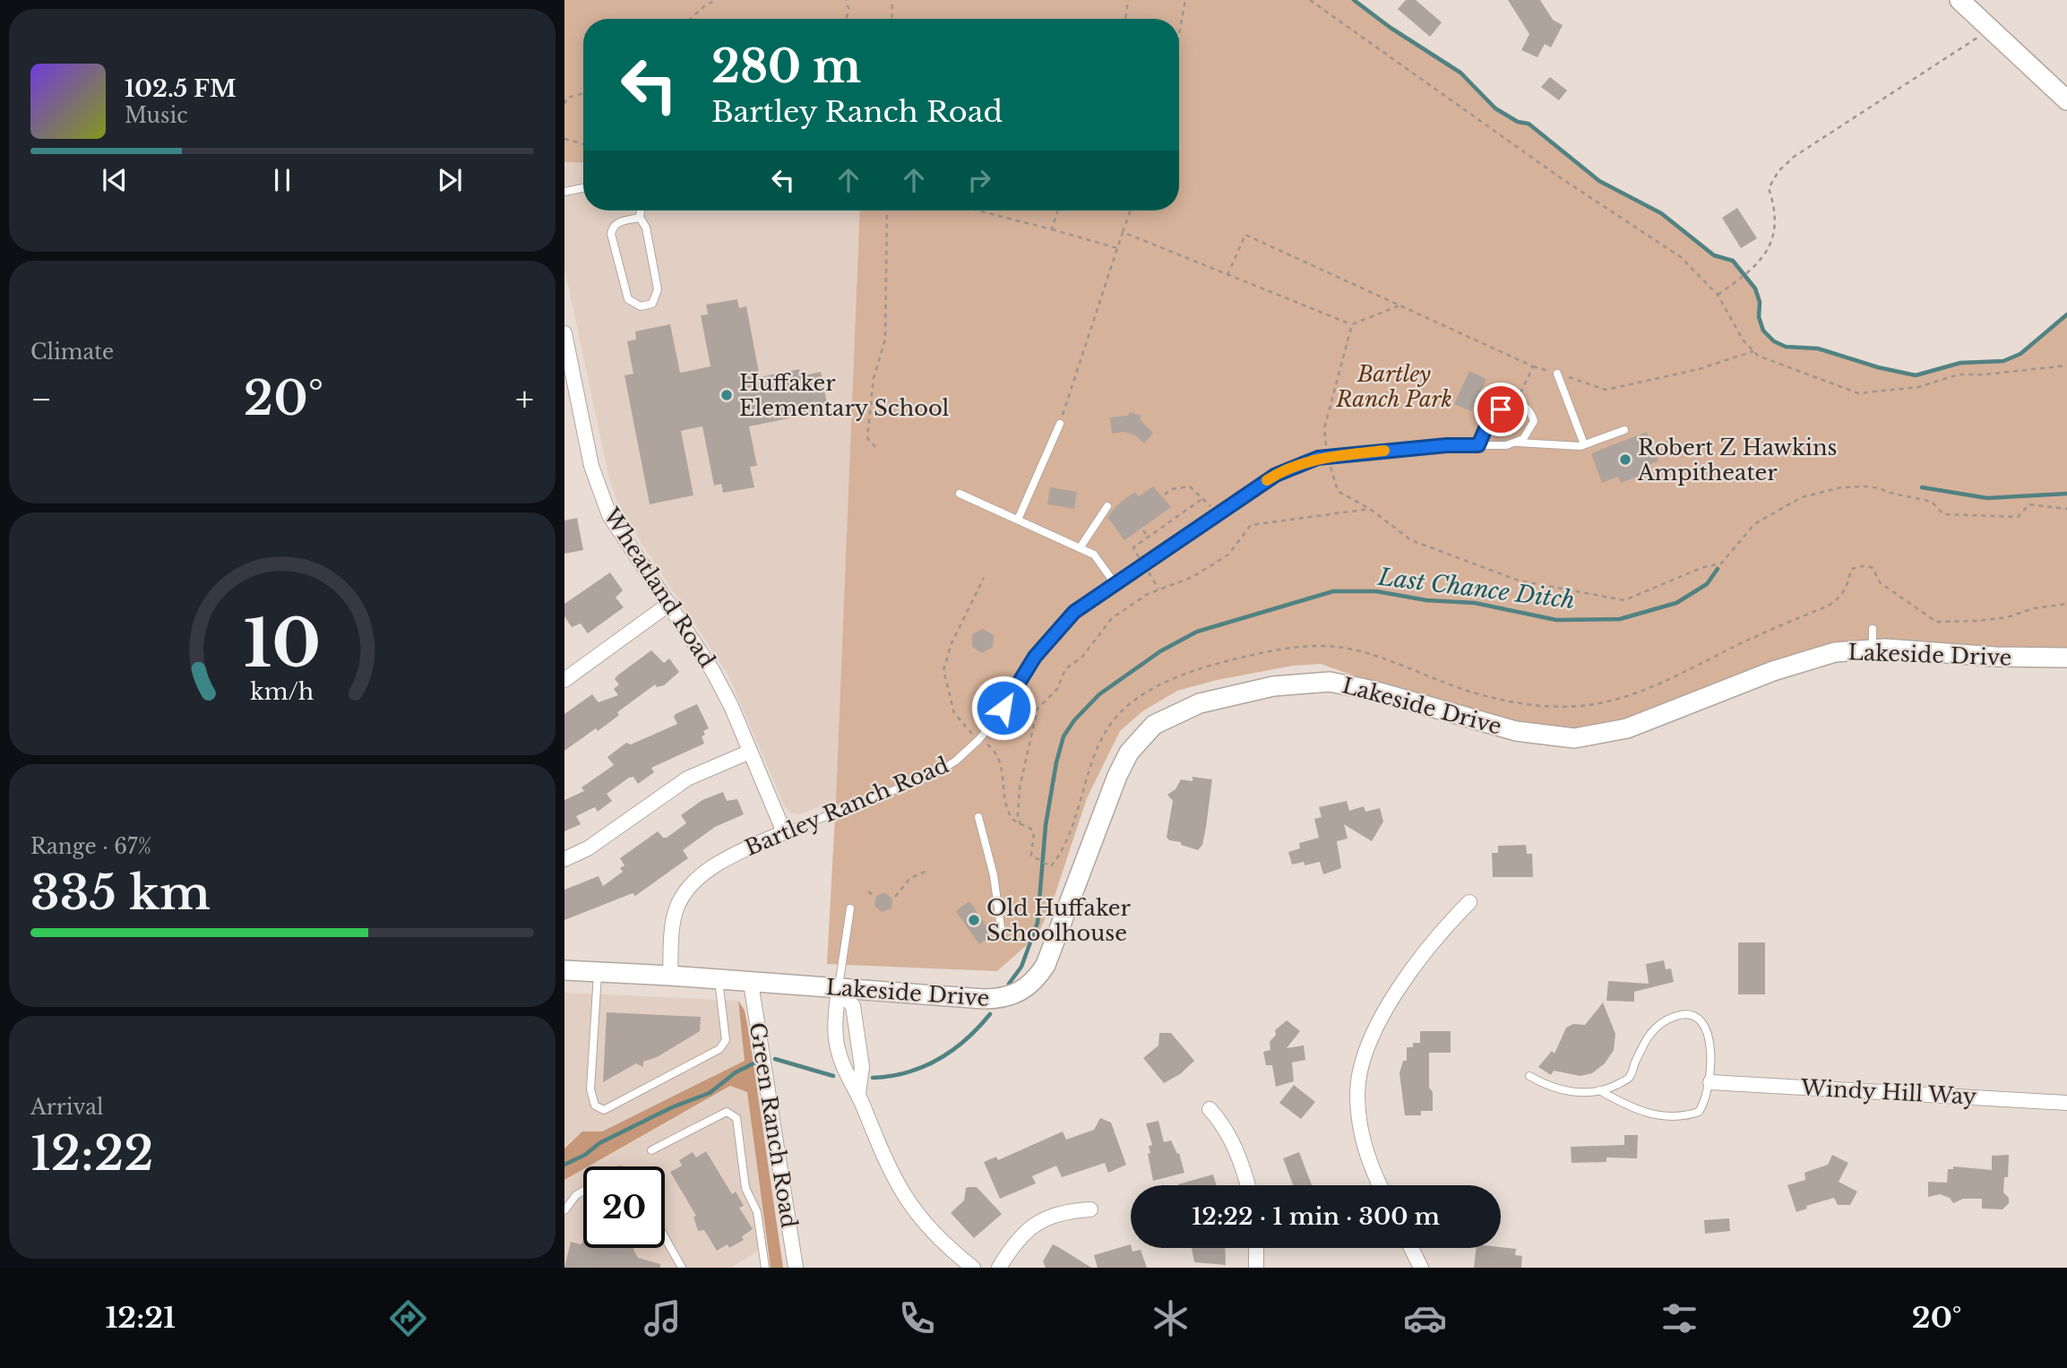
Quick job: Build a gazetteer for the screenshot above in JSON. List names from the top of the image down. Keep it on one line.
{"streets":{"street":["Wheatland Road","Lakeside Drive","Bartley Ranch Road","Windy Hill Way","Green Ranch Road"]},"crossings":[["Wheatland Road","Bartley Ranch Road"],["Lakeside Drive","Bartley Ranch Road"],["Lakeside Drive","Green Ranch Road"]],"water":["Last Chance Ditch"],"parks":["Bartley Ranch Park"],"places":["Huffaker Elementary School","Robert Z Hawkins Ampitheater","Old Huffaker Schoolhouse"],"page":{"turn":["280 m","Bartley Ranch Road"],"song":["102.5 FM","Music"],"tile":["Climate",["Range · 67%","335 km"],["Arrival","12:22"]],"heat":["−","20°","+"],"limit":"20","trip":"12:22 · 1 min · 300 m","tabs":["12:21","20°"],"gauge":["10","km/h"]}}
